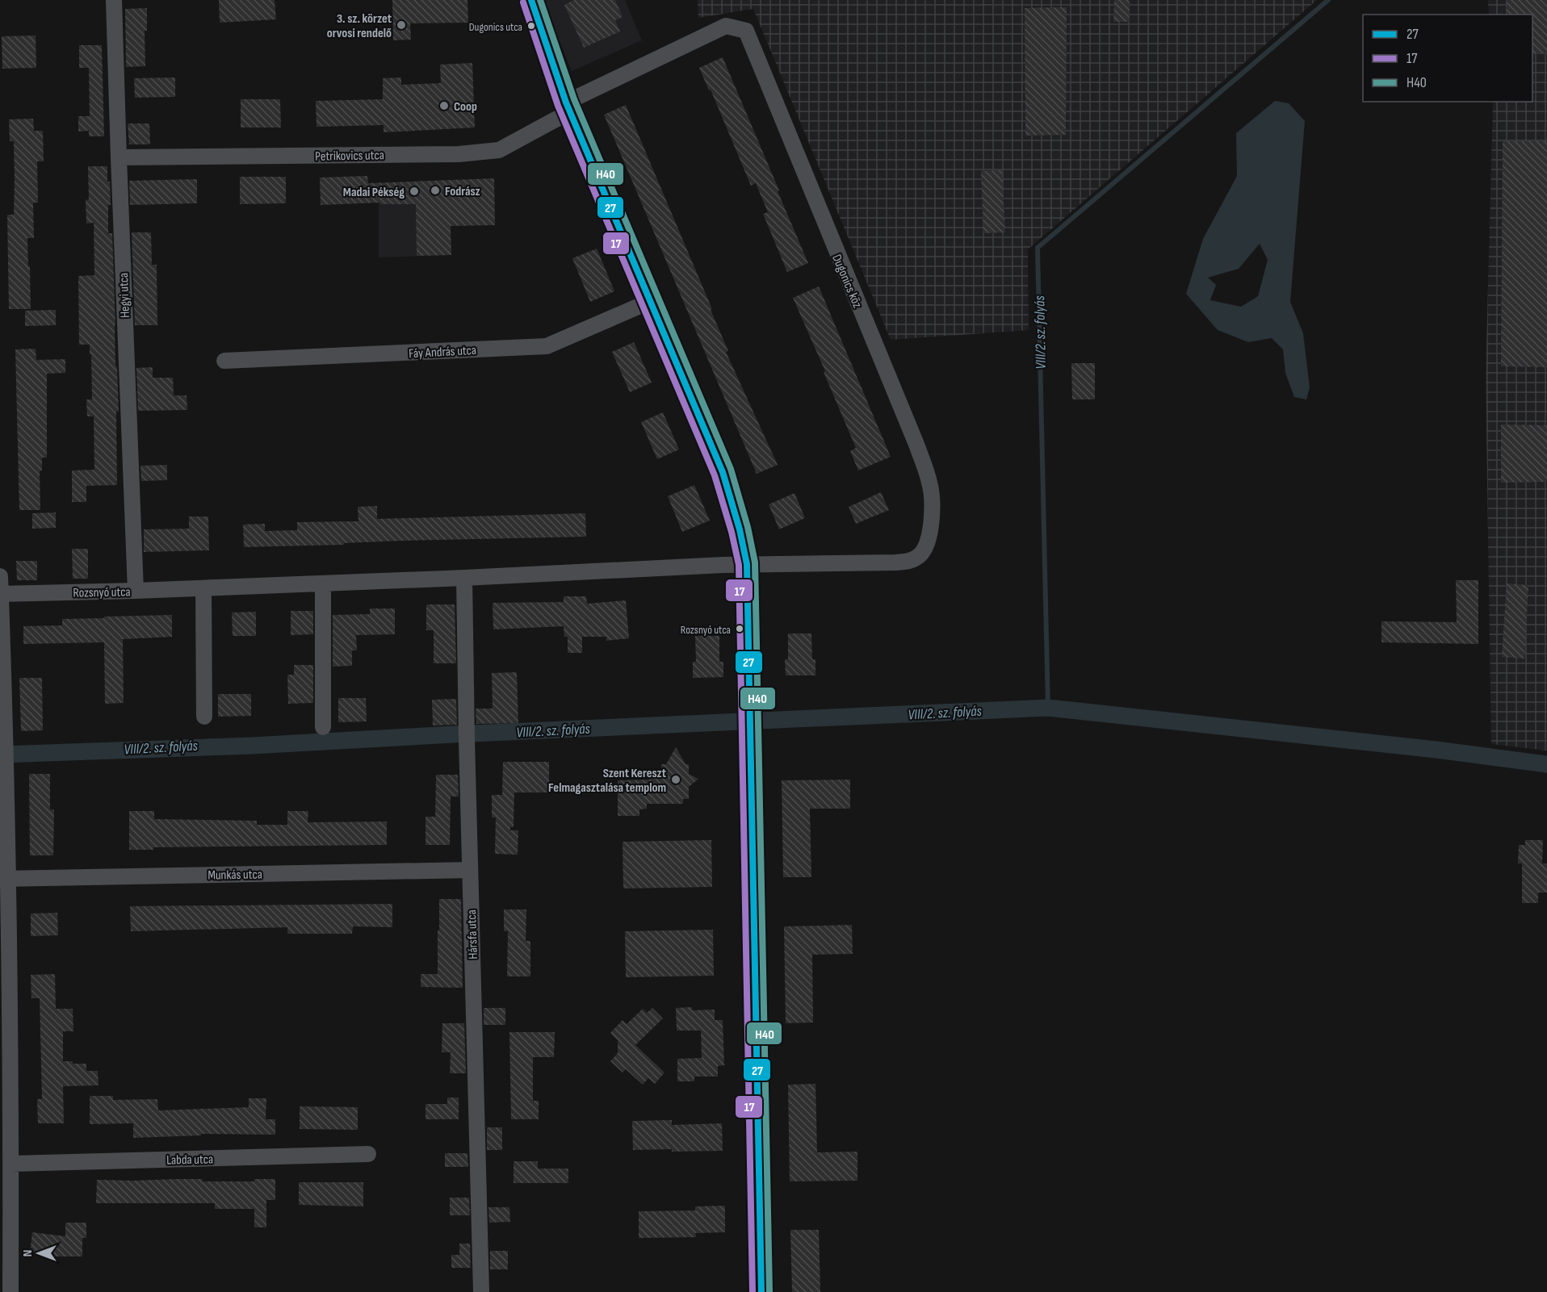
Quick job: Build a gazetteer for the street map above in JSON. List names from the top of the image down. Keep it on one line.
{"streets":{"street":["Petrikovics utca","Dugonics köz","Hegyi utca","Fáy András utca","Rozsnyó utca","Munkás utca","Hársfa utca","Labda utca"]},"crossings":[["Petrikovics utca","Dugonics köz"],["Petrikovics utca","Hegyi utca"],["Dugonics köz","Rozsnyó utca"],["Hegyi utca","Rozsnyó utca"],["Rozsnyó utca","Hársfa utca"],["Munkás utca","Hársfa utca"]],"water":["VIII/2. sz. folyás"],"places":["3. sz. körzet orvosi rendelő","Dugonics utca","Coop","Fodrász","Madai Pékség","Rozsnyó utca","Szent Kereszt Felmagasztalása templom"],"lines":["transit line 27","transit line H40","transit line 17"],"legend":["27","17","H40"],"north":"left"}
